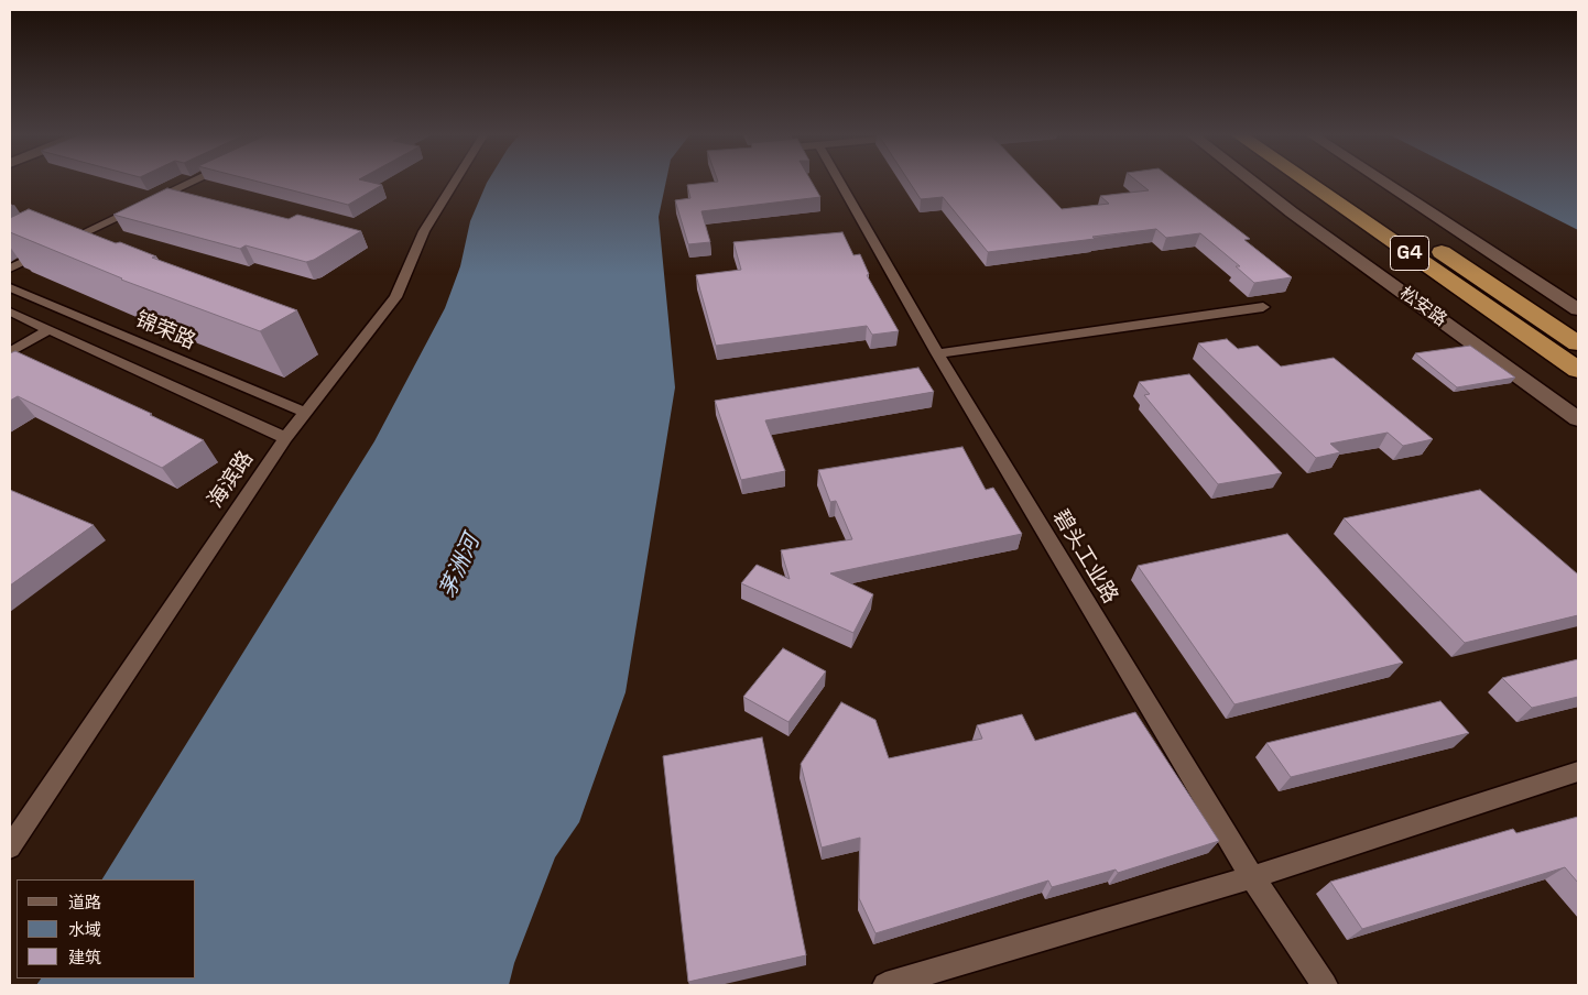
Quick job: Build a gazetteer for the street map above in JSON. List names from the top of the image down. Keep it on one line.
{"streets":{"highway":["G4"],"main road":["松安路"],"street":["锦荣路","海滨路","碧头工业路"]},"crossings":[["锦荣路","海滨路"]],"water":["茅洲河"],"legend":["道路","水域","建筑"]}
